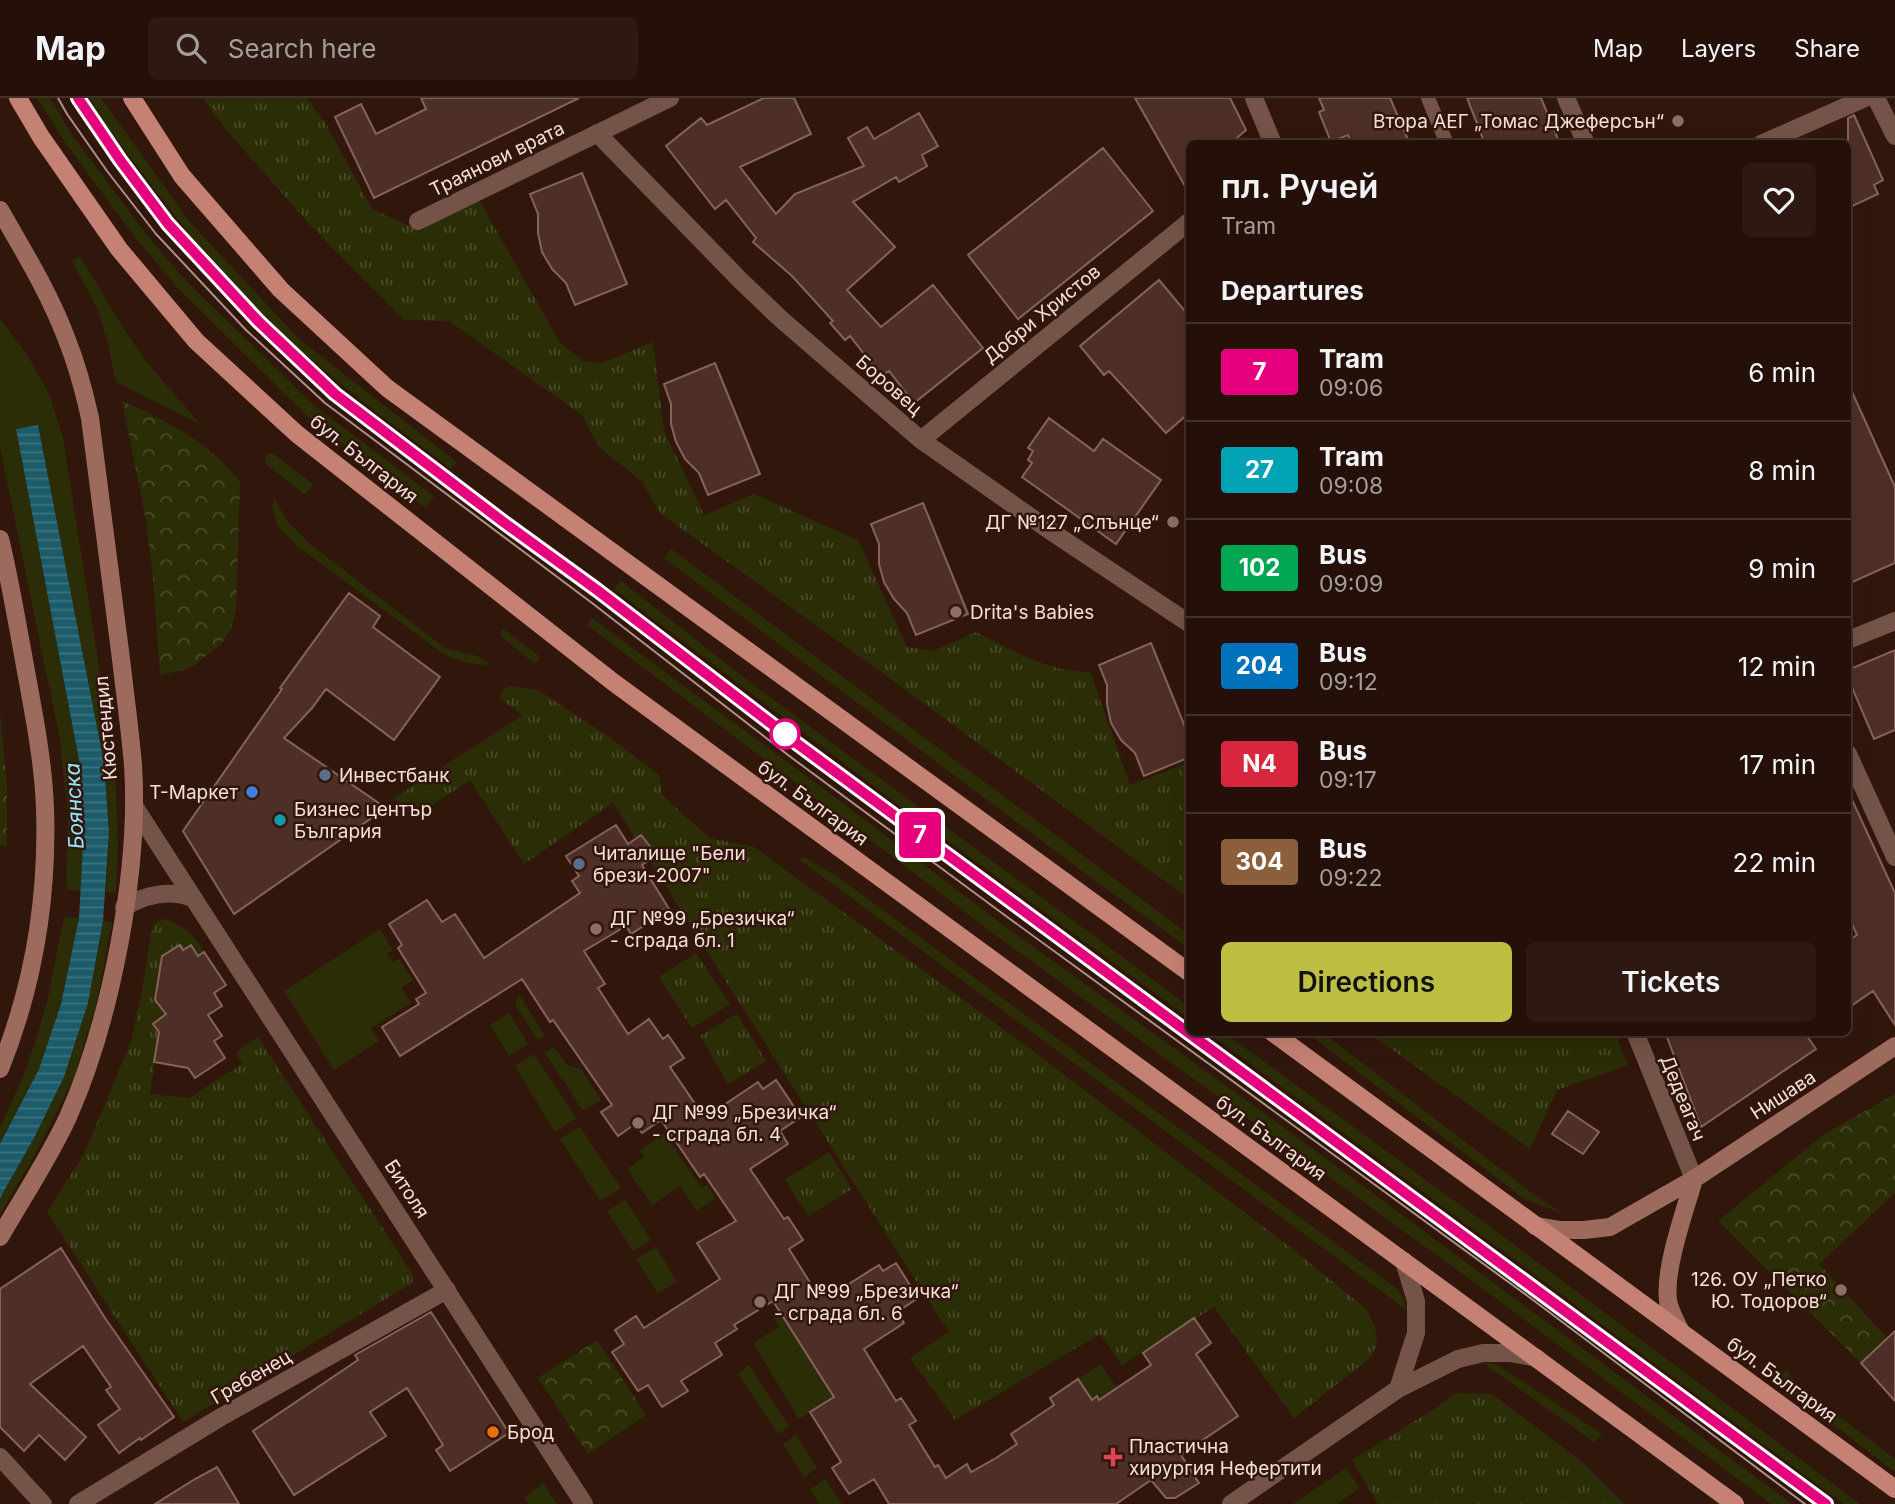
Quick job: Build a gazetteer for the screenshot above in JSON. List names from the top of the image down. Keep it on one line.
{"streets":{"main road":["бул. България"],"street":["Траянови врата","Добри Христов","Боровец","Кюстендил","Нишава","Дедеагач","Битоля","Гребенец"]},"crossings":[["Траянови врата","Боровец"],["Добри Христов","Боровец"],["бул. България","Нишава"],["Кюстендил","Битоля"],["Нишава","Дедеагач"],["Битоля","Гребенец"]],"water":["Боянска"],"places":{"other":["Втора АЕГ „Томас Джеферсън“","ДГ №127 „Слънце“","Drita's Babies","Инвестбанк","Т-Маркет","Бизнес център България","Читалище \"Бели брези-2007\"","ДГ №99 „Брезичка“ - сграда бл. 1","ДГ №99 „Брезичка“ - сграда бл. 4","126. ОУ „Петко Ю. Тодоров“","ДГ №99 „Брезичка“ - сграда бл. 6","Брод"],"health":["Пластична хирургия Нефертити"]},"lines":["tram line 7"],"page":{"header":"Map","search":"Search here","nav":["Map","Layers","Share"],"on_map":"7","heading":[["пл. Ручей","Tram"],"Departures"],"list":[{"mark":"7","name":"Tram","note":"09:06","value":"6 min"},{"mark":"27","name":"Tram","note":"09:08","value":"8 min"},{"mark":"102","name":"Bus","note":"09:09","value":"9 min"},{"mark":"204","name":"Bus","note":"09:12","value":"12 min"},{"mark":"N4","name":"Bus","note":"09:17","value":"17 min"},{"mark":"304","name":"Bus","note":"09:22","value":"22 min"}],"buttons":["Directions","Tickets"]}}
